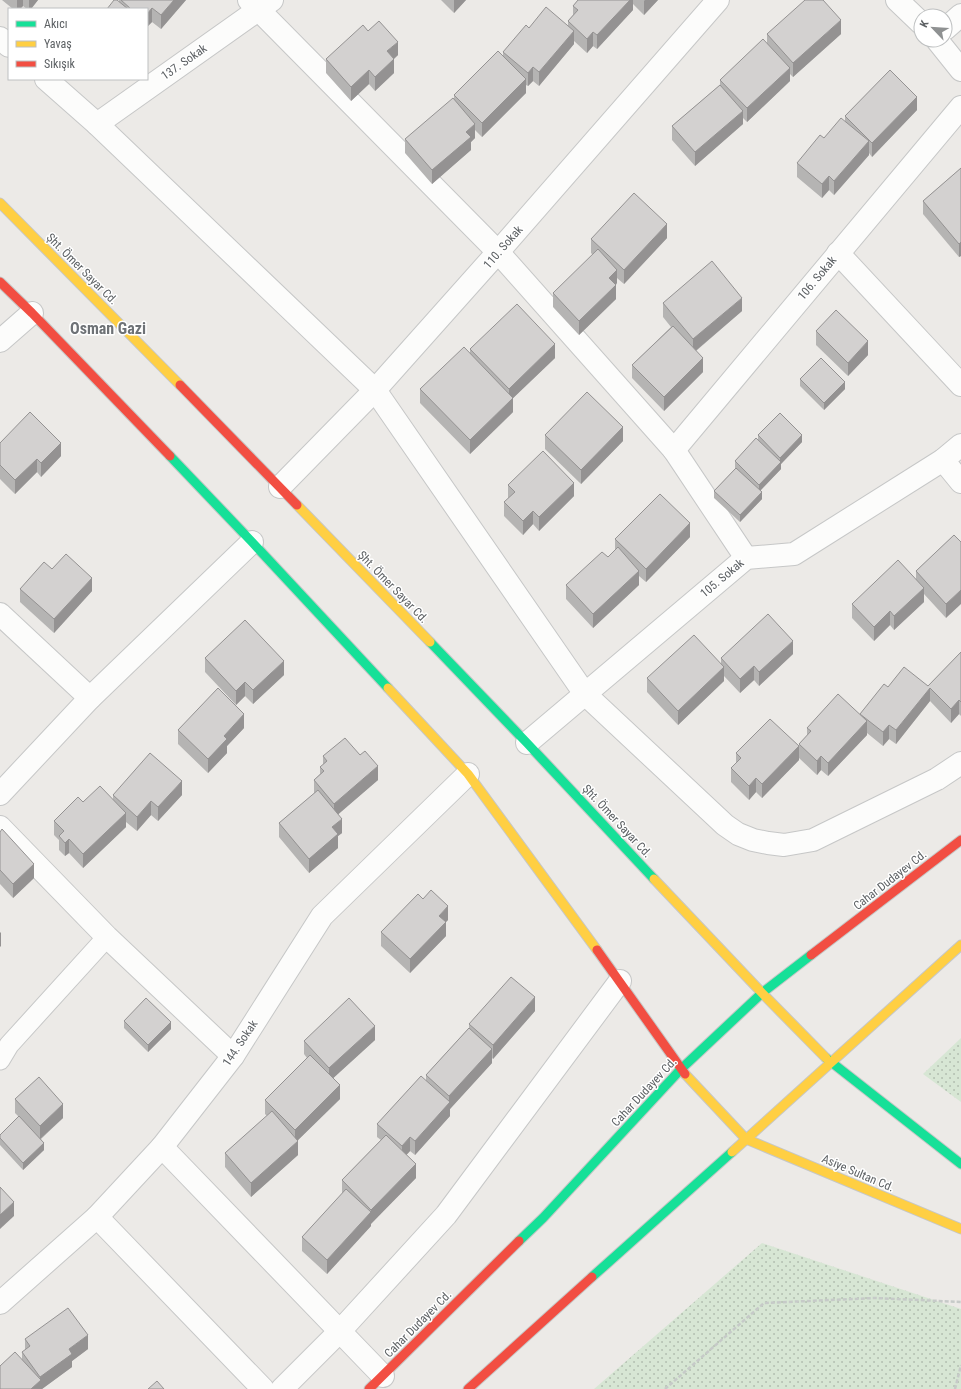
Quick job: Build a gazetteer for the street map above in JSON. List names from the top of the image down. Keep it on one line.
{"streets":{"street":["137. Sokak","110. Sokak","Şht. Ömer Sayar Cd.","106. Sokak","105. Sokak","Cahar Dudayev Cd.","144. Sokak","Asiye Sultan Cd."]},"crossings":[["110. Sokak","Şht. Ömer Sayar Cd."],["Şht. Ömer Sayar Cd.","105. Sokak"],["Şht. Ömer Sayar Cd.","Cahar Dudayev Cd."]],"districts":["Osman Gazi"],"legend":["Akıcı","Yavaş","Sıkışık"],"north":"top left"}
